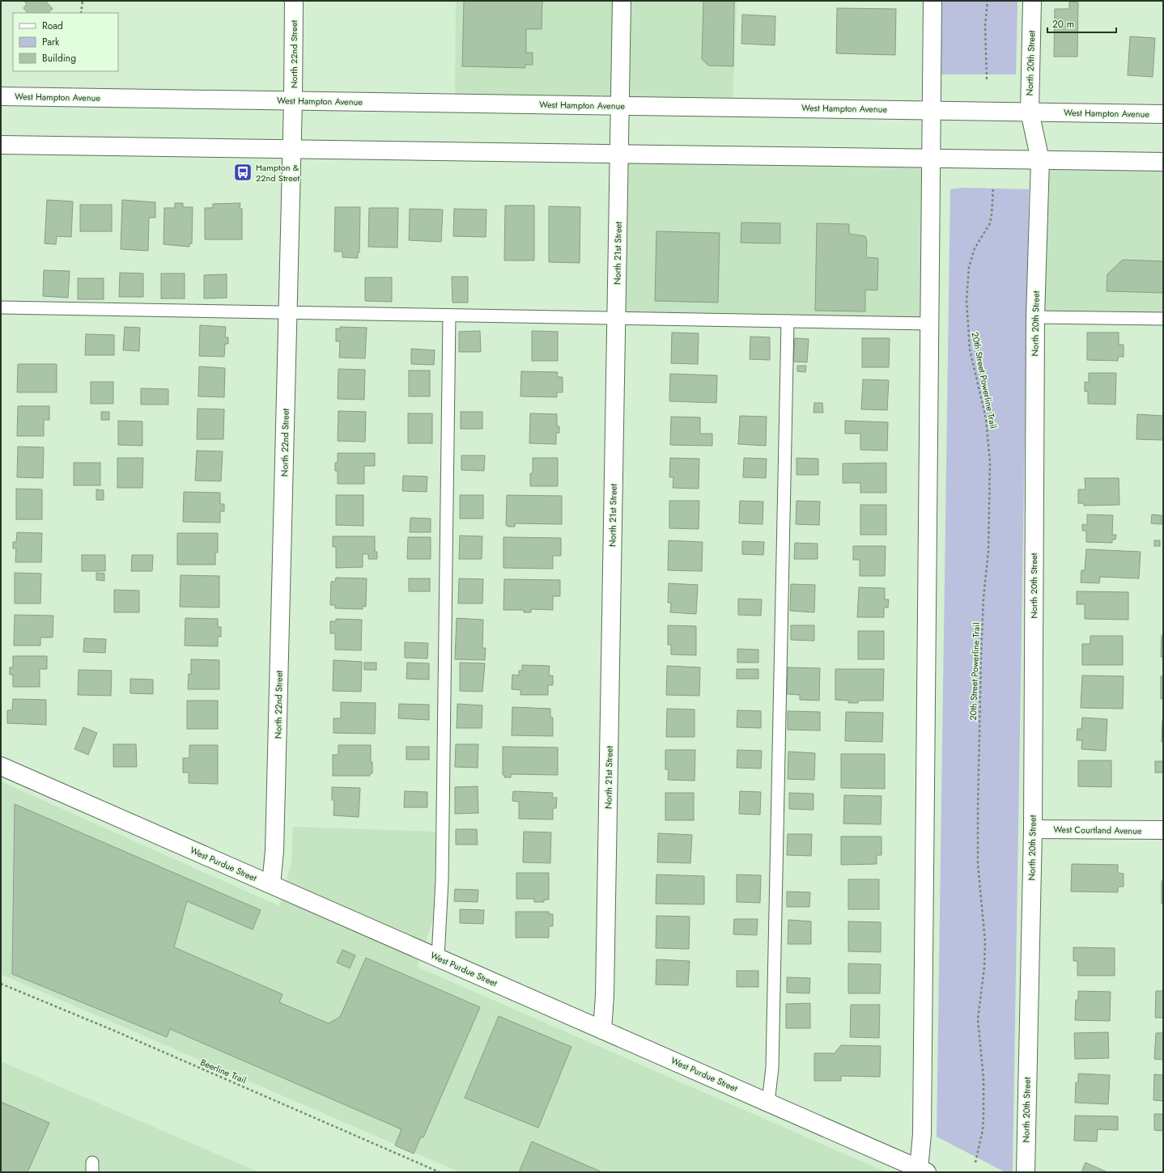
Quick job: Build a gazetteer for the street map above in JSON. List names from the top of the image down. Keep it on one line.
{"streets":{"street":["North 22nd Street","North 20th Street","West Hampton Avenue","North 21st Street","West Courtland Avenue","West Purdue Street"],"path":["20th Street Powerline Trail","Beerline Trail"]},"crossings":[["North 22nd Street","West Hampton Avenue"],["North 22nd Street","West Purdue Street"],["North 20th Street","West Hampton Avenue"],["North 20th Street","West Courtland Avenue"],["West Hampton Avenue","North 21st Street"],["North 21st Street","West Purdue Street"]],"places":{"bus stop":["Hampton & 22nd Street"]},"legend":["Road","Park","Building"],"scale_bar":"20 m"}
